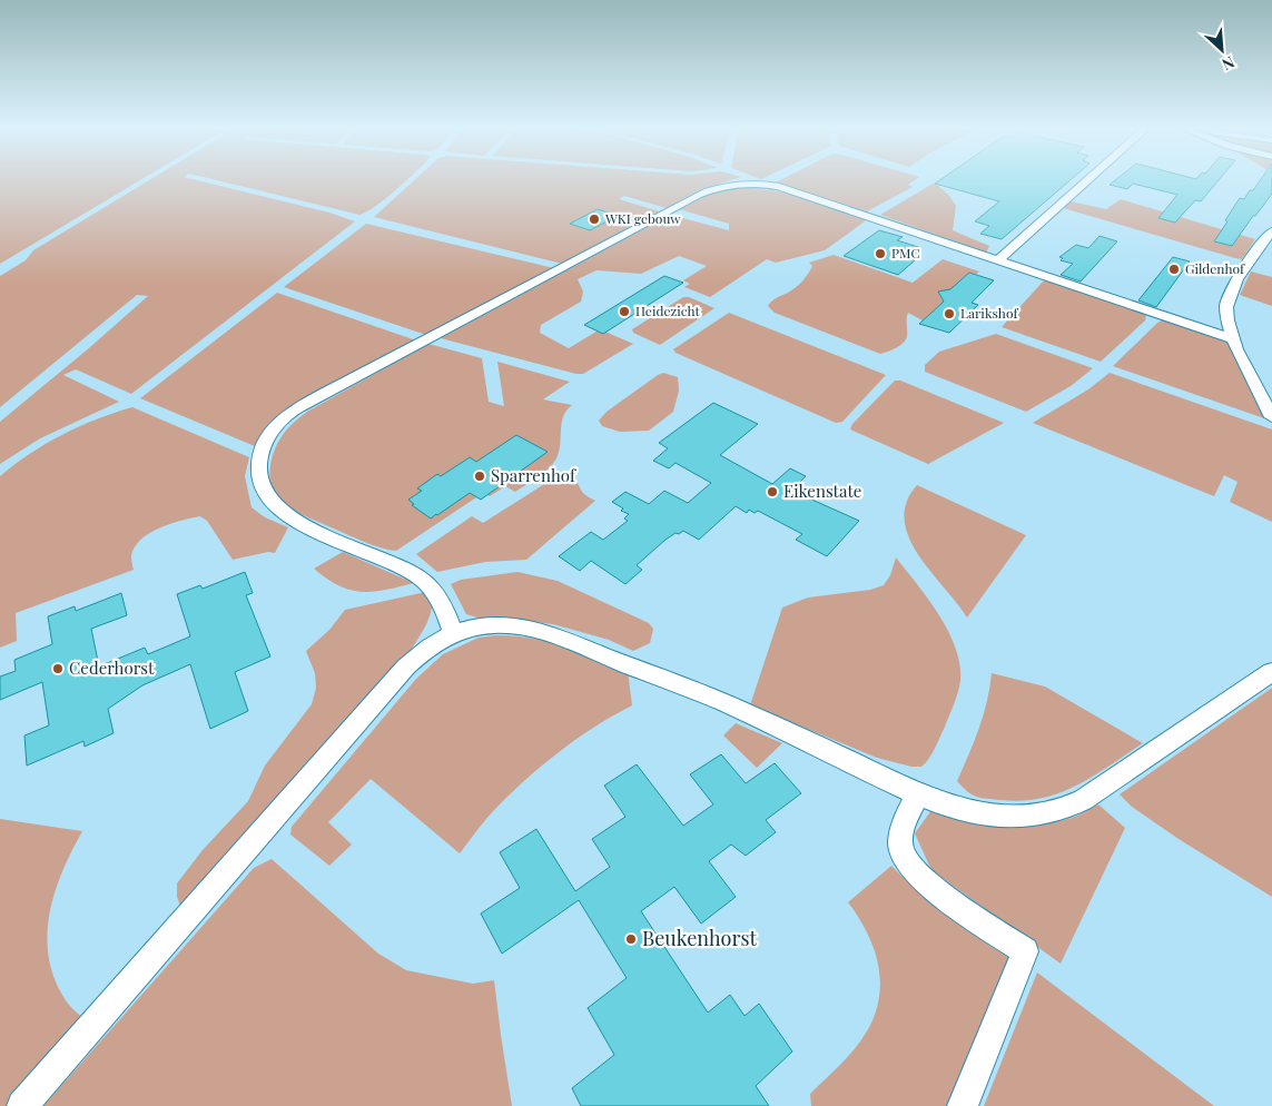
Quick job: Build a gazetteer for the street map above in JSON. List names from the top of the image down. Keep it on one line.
{"places":["WKI gebouw","PMC","Gildenhof","Heidezicht","Larikshof","Sparrenhof","Eikenstate","Cederhorst","Beukenhorst"],"north":"bottom right"}
